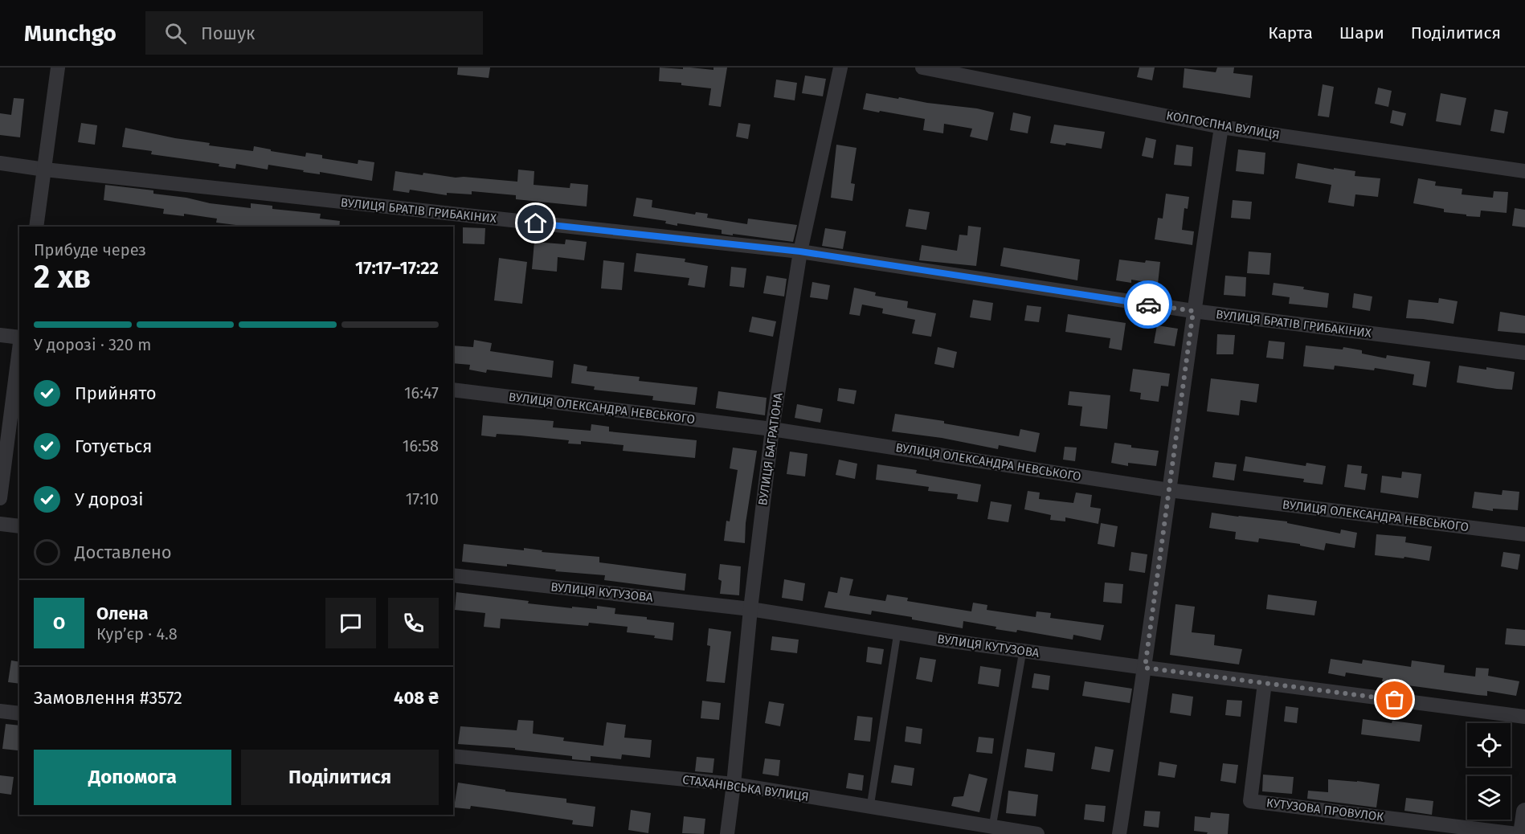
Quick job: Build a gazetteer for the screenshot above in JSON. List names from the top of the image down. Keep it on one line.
{"streets":{"street":["КОЛГОСПНА ВУЛИЦЯ","ВУЛИЦЯ БРАТІВ ГРИБАКІНИХ","ВУЛИЦЯ ОЛЕКСАНДРА НЕВСЬКОГО","ВУЛИЦЯ БАГРАТІОНА","ВУЛИЦЯ КУТУЗОВА","СТАХАНІВСЬКА ВУЛИЦЯ","КУТУЗОВА ПРОВУЛОК"]},"crossings":[["ВУЛИЦЯ БРАТІВ ГРИБАКІНИХ","ВУЛИЦЯ БАГРАТІОНА"],["ВУЛИЦЯ ОЛЕКСАНДРА НЕВСЬКОГО","ВУЛИЦЯ БАГРАТІОНА"],["ВУЛИЦЯ БАГРАТІОНА","ВУЛИЦЯ КУТУЗОВА"],["ВУЛИЦЯ БАГРАТІОНА","СТАХАНІВСЬКА ВУЛИЦЯ"],["ВУЛИЦЯ КУТУЗОВА","КУТУЗОВА ПРОВУЛОК"]],"page":{"header":"Munchgo","search":"Пошук","nav":["Карта","Шари","Поділитися"],"heading":["2 хв","Прибуде через","17:17–17:22"],"panel":["Олена","Кур’єр · 4.8","Замовлення #3572","408 ₴"],"bar":"У дорозі · 320 m","list":[["Прийнято","16:47"],["Готується","16:58"],["У дорозі","17:10"],"Доставлено"],"round":"О","buttons":["Допомога","Поділитися"]}}
